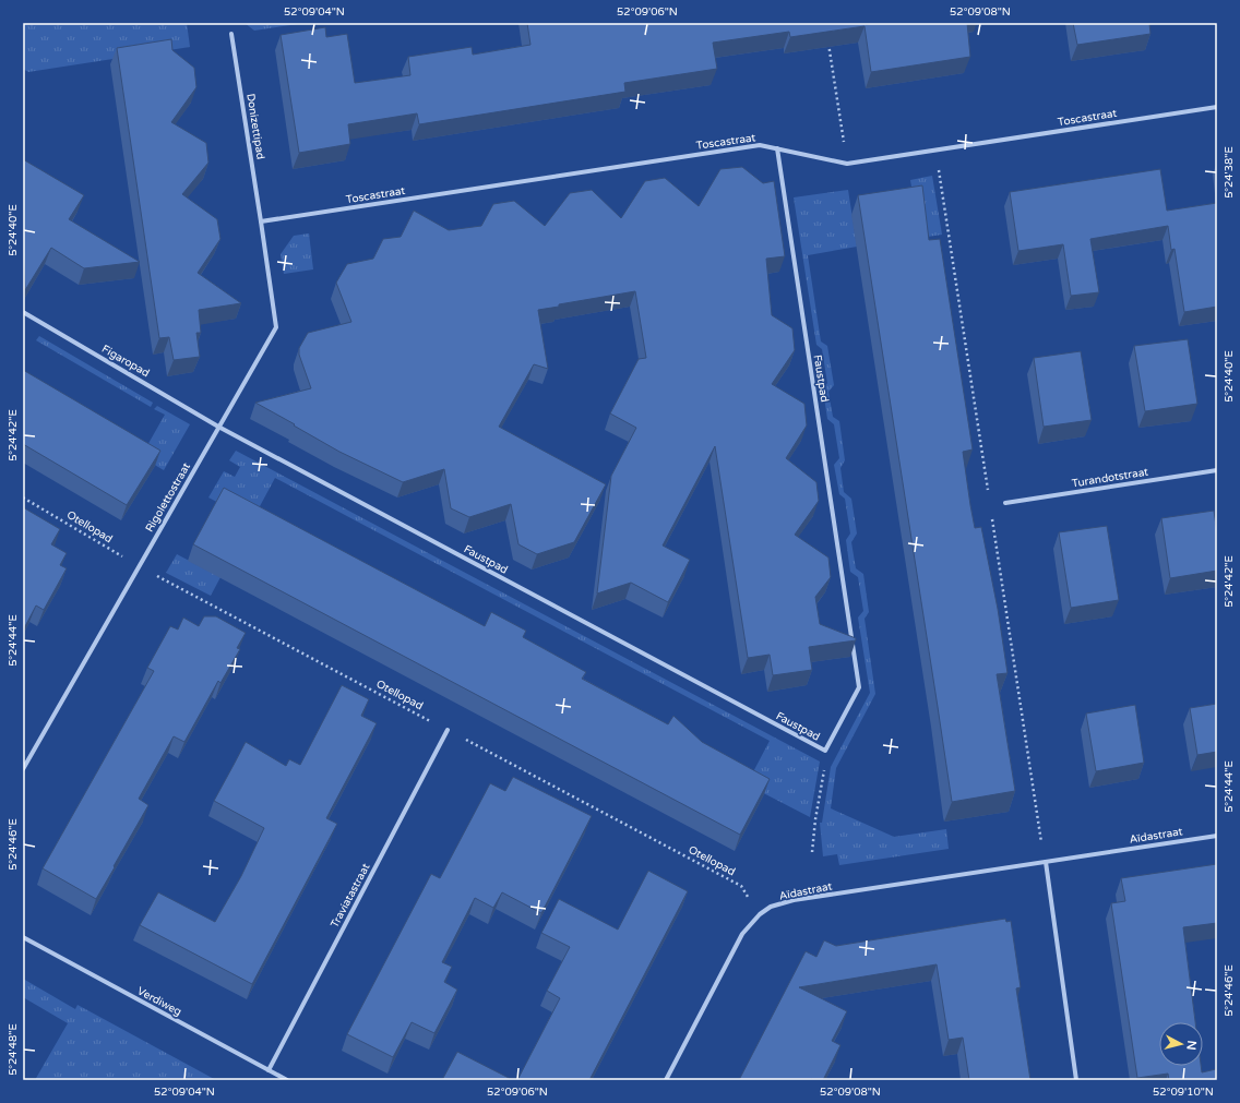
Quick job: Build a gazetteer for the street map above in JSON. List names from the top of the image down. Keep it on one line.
{"streets":{"street":["Toscastraat","Donizettipad","Figaropad","Faustpad","Turandotstraat","Rigolettostraat","Aïdastraat","Traviatastraat","Verdiweg"],"path":["Otellopad"]},"crossings":[["Toscastraat","Donizettipad"],["Toscastraat","Faustpad"],["Toscastraat","Rigolettostraat"],["Donizettipad","Rigolettostraat"],["Figaropad","Faustpad"],["Figaropad","Rigolettostraat"],["Faustpad","Rigolettostraat"],["Rigolettostraat","Otellopad"],["Otellopad","Aïdastraat"],["Otellopad","Traviatastraat"],["Traviatastraat","Verdiweg"]],"north":"right","coordinates":["52°09'04\"N","52°09'06\"N","52°09'08\"N","5°24'38\"E","5°24'40\"E","5°24'42\"E","5°24'44\"E","5°24'46\"E","5°24'48\"E","52°09'10\"N"]}
